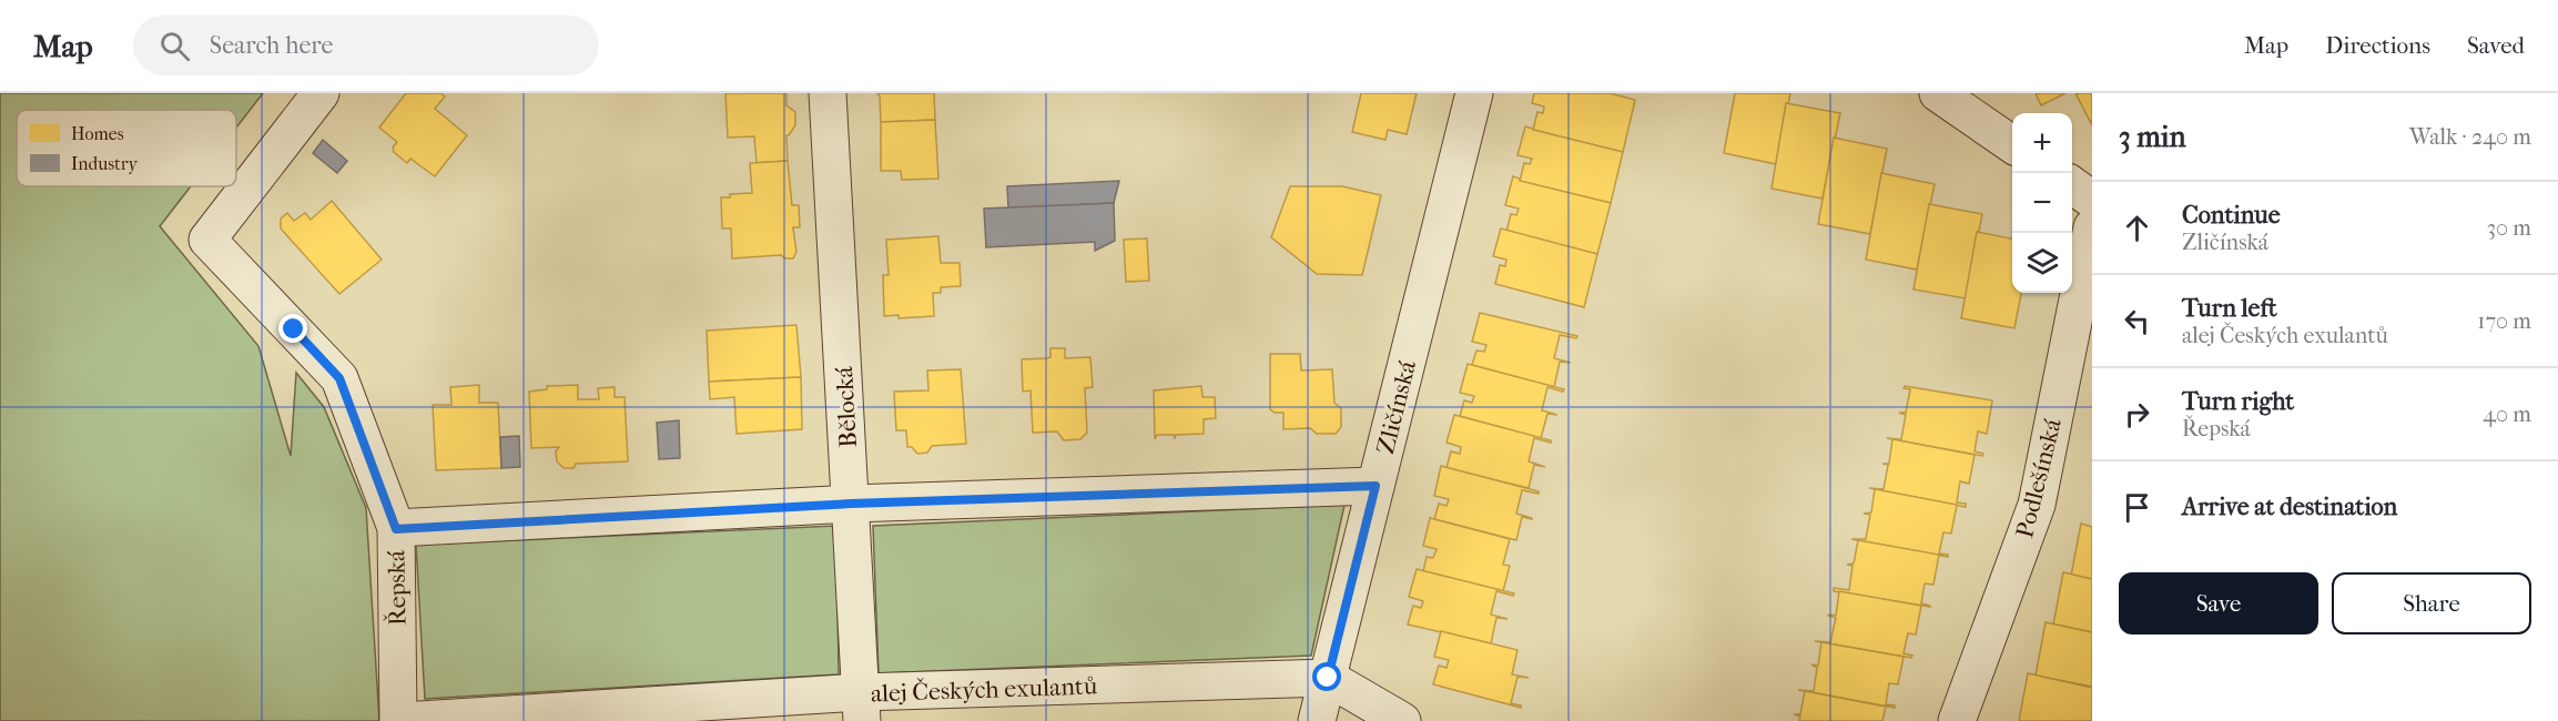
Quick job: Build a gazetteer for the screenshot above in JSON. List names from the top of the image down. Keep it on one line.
{"streets":{"street":["Bělocká","Zličínská","Podlešínská","Řepská","alej Českých exulantů"]},"crossings":[["Bělocká","alej Českých exulantů"],["Zličínská","alej Českých exulantů"],["Řepská","alej Českých exulantů"]],"legend":["Homes","Industry"],"page":{"header":"Map","search":"Search here","nav":["Map","Directions","Saved"],"heading":["3 min","Walk · 240 m"],"map_buttons":["+","−"],"list":[["Continue","Zličínská","30 m"],["Turn left","alej Českých exulantů","170 m"],["Turn right","Řepská","40 m"],"Arrive at destination"],"buttons":["Save","Share"]}}
